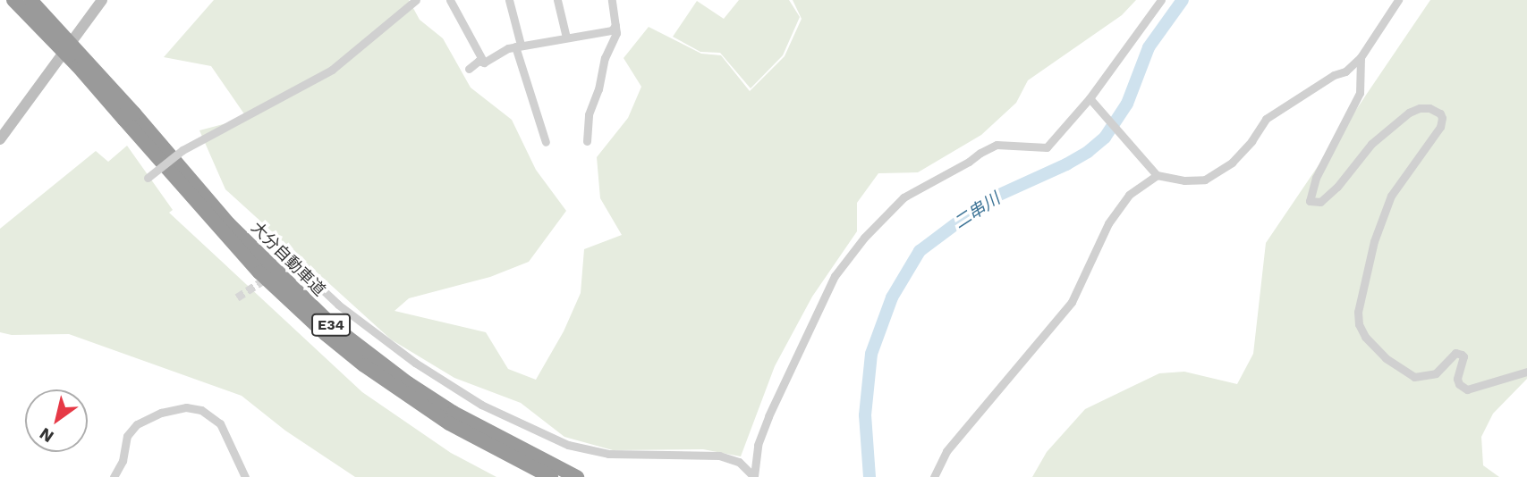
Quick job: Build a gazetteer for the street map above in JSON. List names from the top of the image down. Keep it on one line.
{"streets":{"highway":["大分自動車道","E34"]},"water":["二串川"],"north":"bottom left"}
